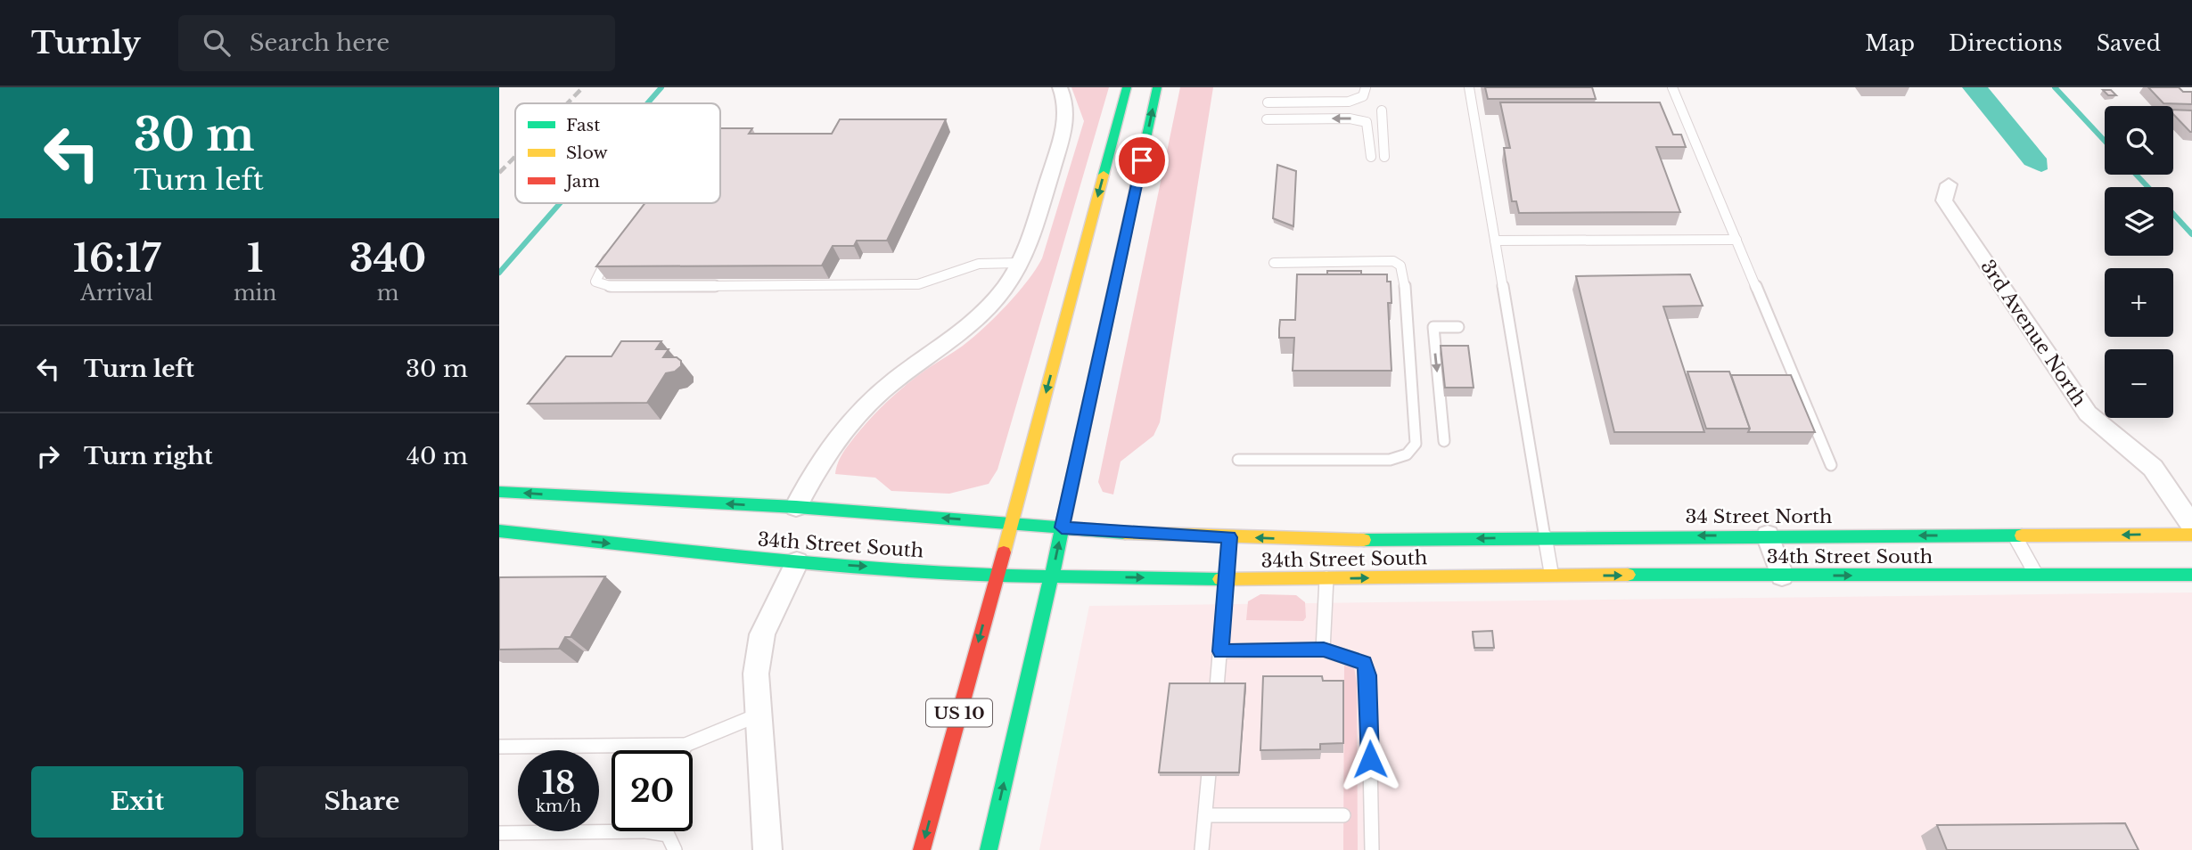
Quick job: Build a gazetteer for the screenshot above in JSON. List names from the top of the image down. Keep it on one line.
{"streets":{"main road":["34 Street North","34th Street South","US 10"],"street":["3rd Avenue North"]},"crossings":[["34 Street North","34th Street South"],["34th Street South","US 10"]],"one_way":["34 Street North"],"legend":["Fast","Slow","Jam"],"page":{"header":"Turnly","search":"Search here","nav":["Map","Directions","Saved"],"turn":["30 m","Turn left"],"map_buttons":["+","−"],"eta":["16:17","Arrival","1","min","340","m"],"list":[{"name":"Turn left","value":"30 m"},{"name":"Turn right","value":"40 m"}],"speed":"18 km/h","limit":"20","buttons":["Exit","Share"]}}
